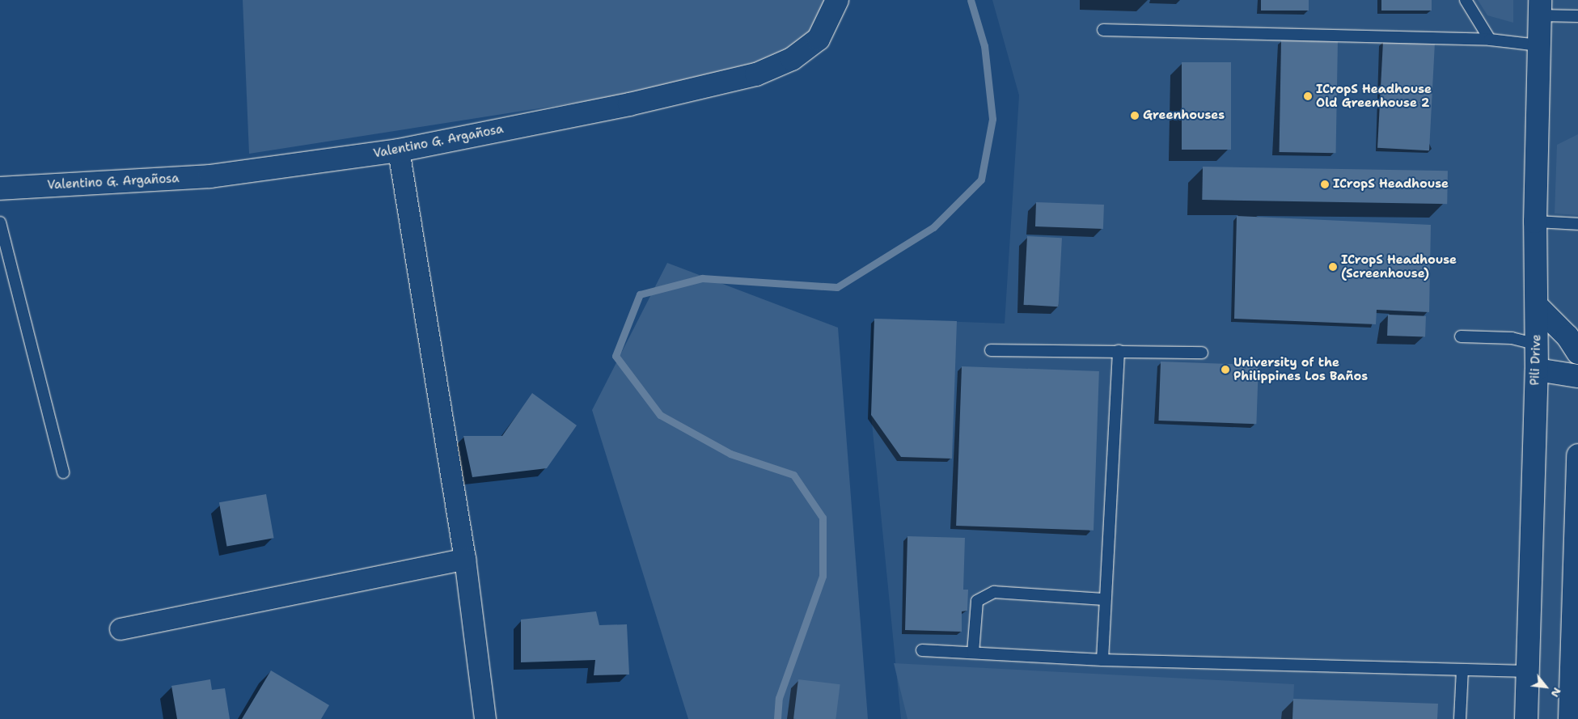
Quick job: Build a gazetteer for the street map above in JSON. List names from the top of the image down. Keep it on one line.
{"streets":{"street":["Valentino G. Argañosa","Pili Drive"]},"places":["ICropS Headhouse Old Greenhouse 2","Greenhouses","ICropS Headhouse","ICropS Headhouse (Screenhouse)","University of the Philippines Los Baños"],"north":"bottom right"}
